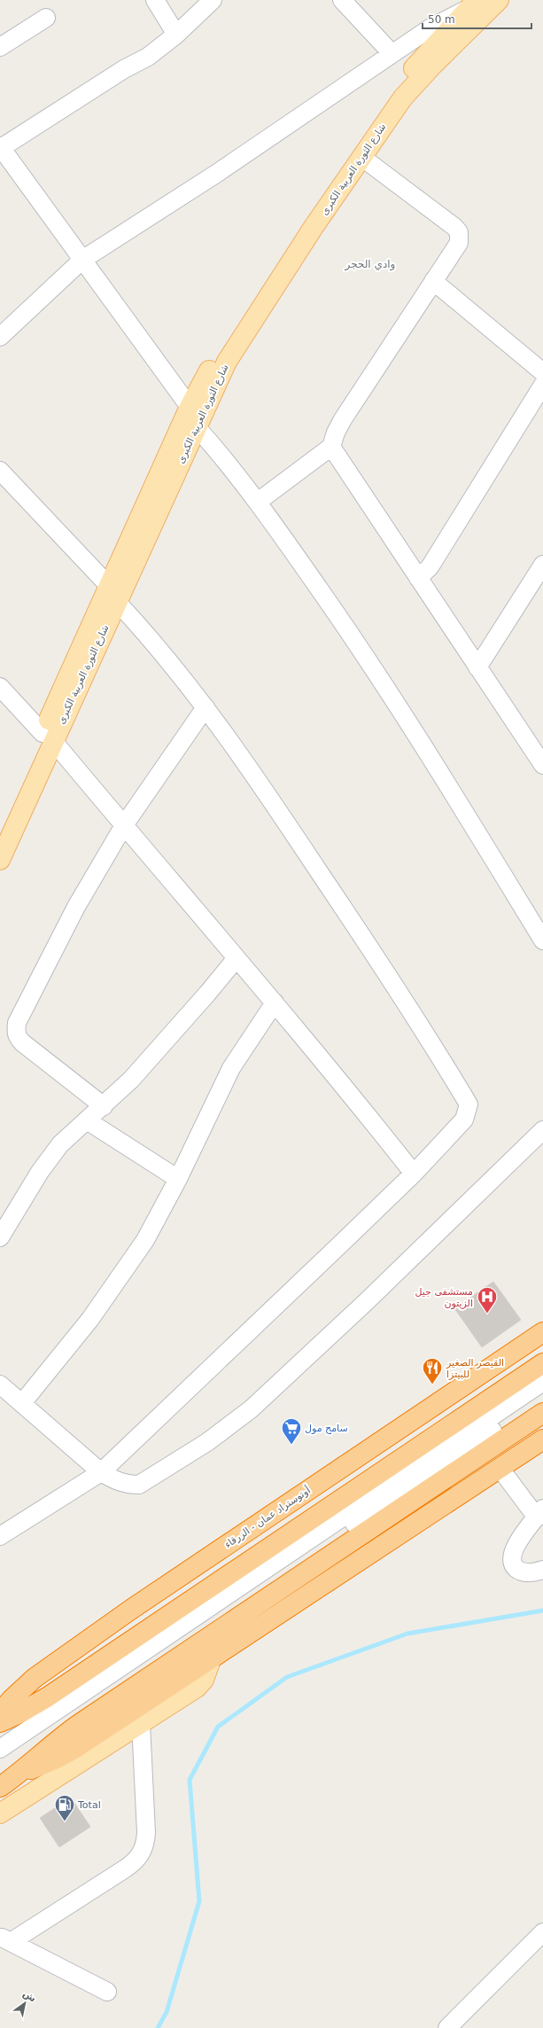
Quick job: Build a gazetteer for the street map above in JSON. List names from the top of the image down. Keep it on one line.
{"streets":{"highway":["أوتوستراد عمان - الزرقاء"],"main road":["شارع الثورة العربية الكبرى"]},"districts":["وادي الحجر"],"places":{"hospital":["مستشفى جيل الزيتون"],"restaurant":["القيصر الصغير للبيتزا"],"supermarket":["سامح مول"],"fuel station":["Total"]},"scale_bar":"50 m","north":"top right"}
